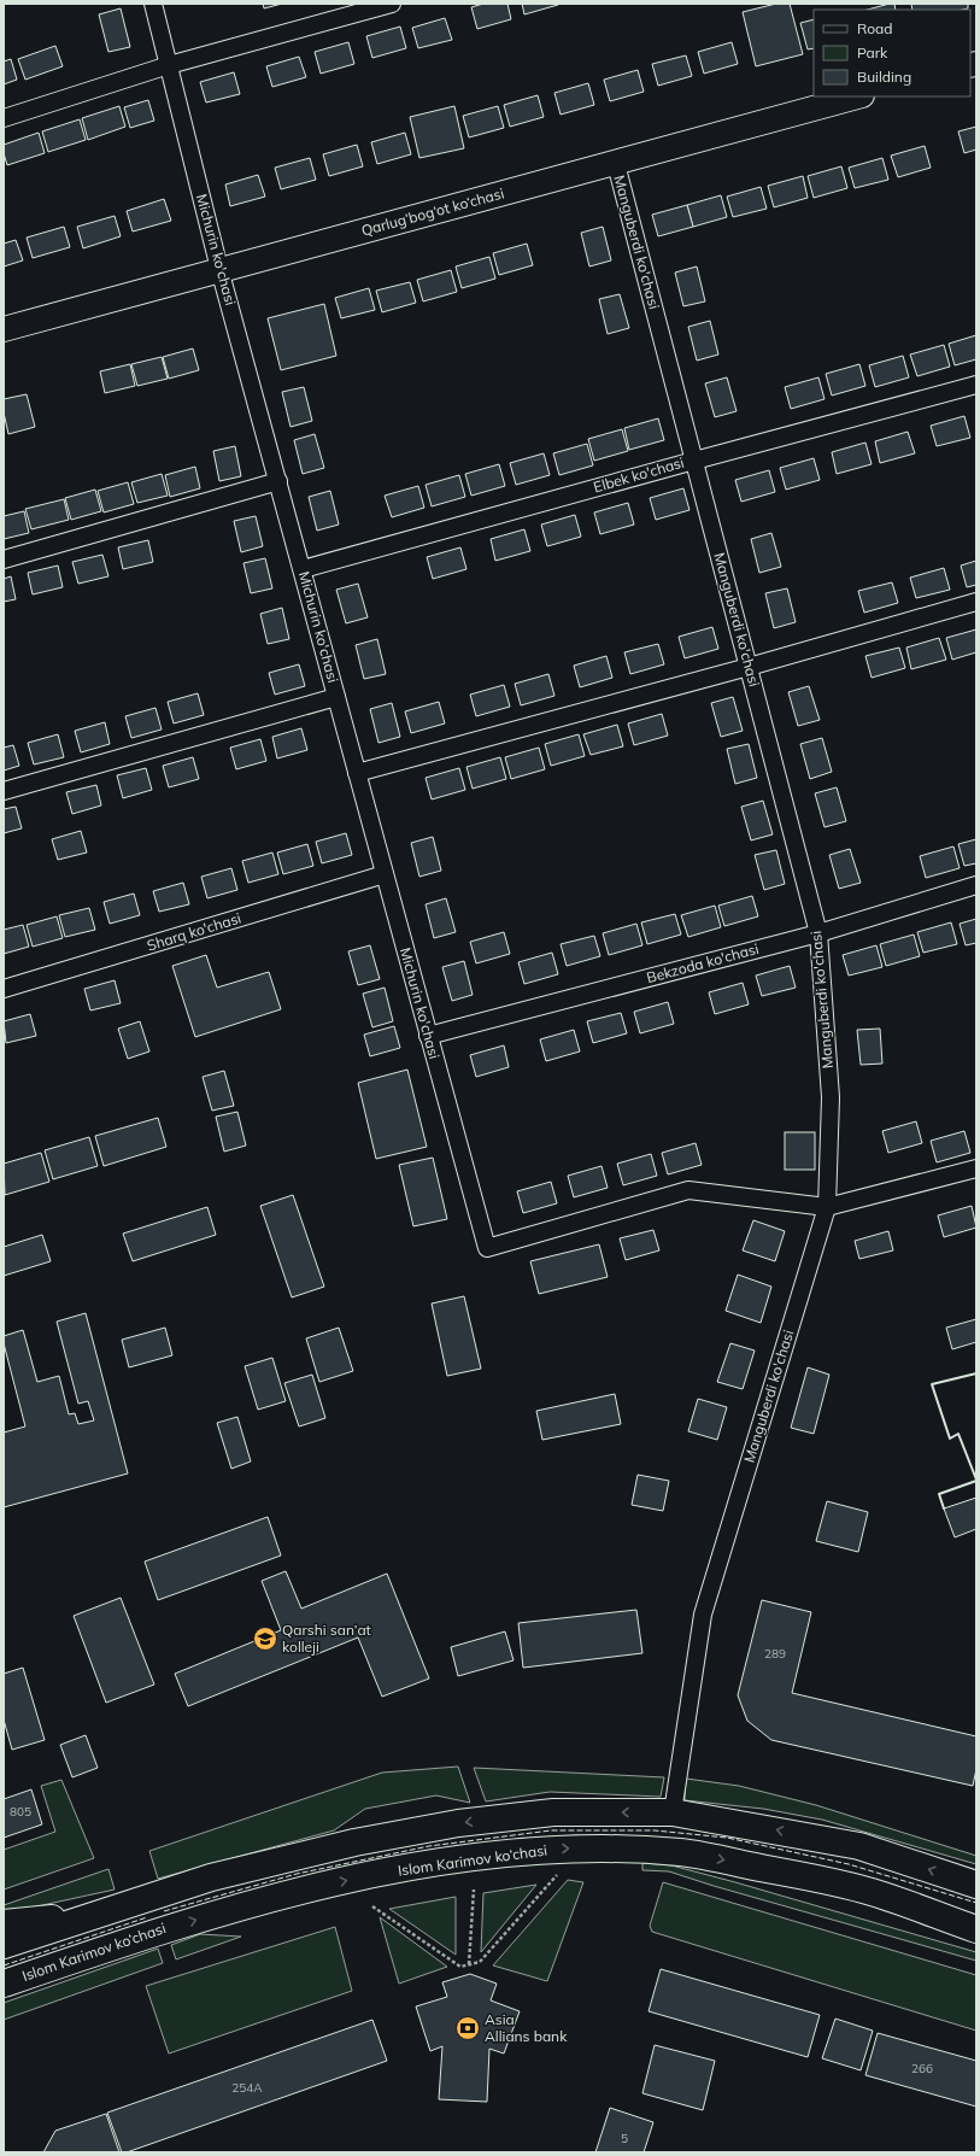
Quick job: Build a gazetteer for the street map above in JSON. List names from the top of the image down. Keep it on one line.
{"streets":{"main road":["Qarlug‘bog‘ot ko‘chasi","Islom Karimov ko‘chasi"],"street":["Manguberdi ko'chasi","Michurin ko'chasi","Elbek ko'chasi","Sharq ko'chasi","Bekzoda ko'chasi"]},"crossings":[["Qarlug‘bog‘ot ko‘chasi","Manguberdi ko'chasi"],["Qarlug‘bog‘ot ko‘chasi","Michurin ko'chasi"],["Manguberdi ko'chasi","Michurin ko'chasi"],["Manguberdi ko'chasi","Elbek ko'chasi"],["Manguberdi ko'chasi","Bekzoda ko'chasi"],["Michurin ko'chasi","Elbek ko'chasi"],["Michurin ko'chasi","Sharq ko'chasi"],["Michurin ko'chasi","Bekzoda ko'chasi"]],"places":{"school or university":["Qarshi san’at kolleji"],"bank":["Asia Allians bank"]},"house_numbers":["289","805","266","254A","5"],"legend":["Road","Park","Building"]}
